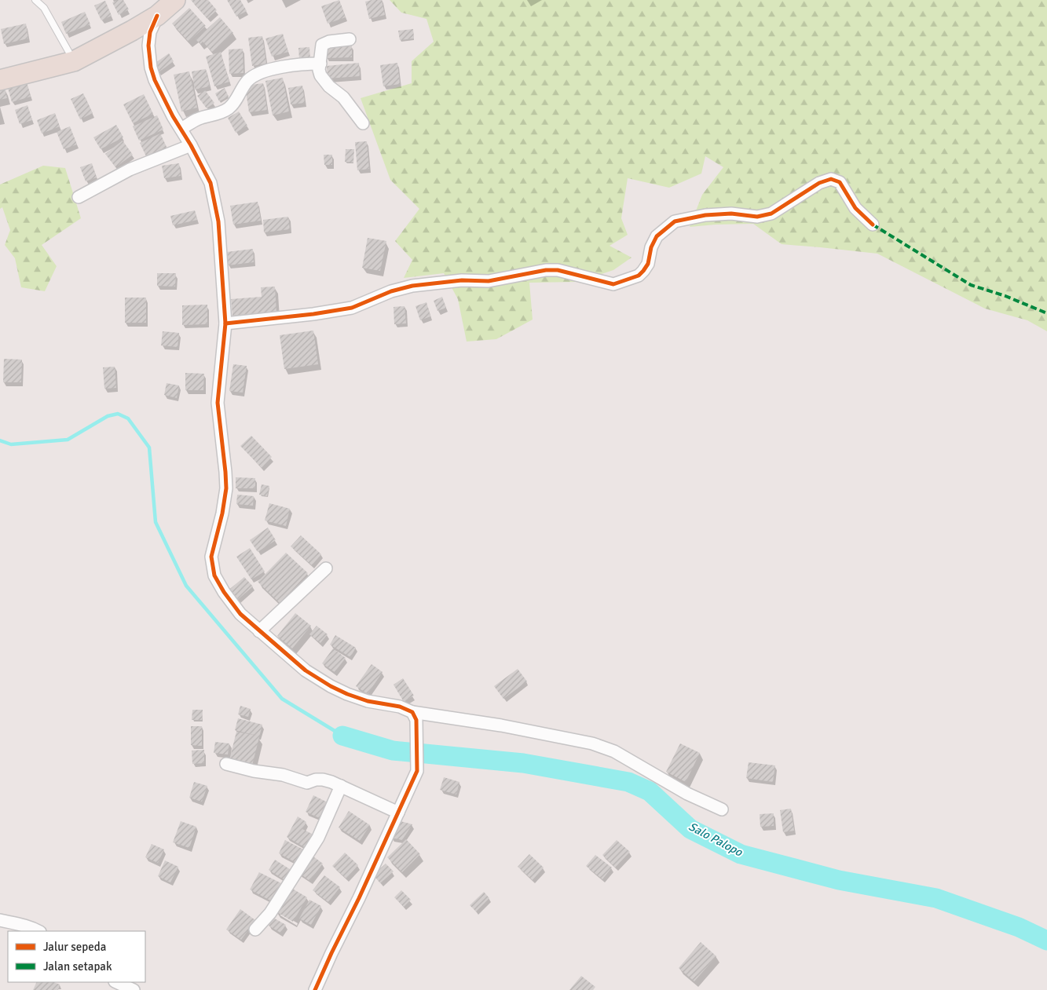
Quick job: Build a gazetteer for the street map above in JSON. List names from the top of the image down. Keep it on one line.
{"water":["Salo Palopo"],"legend":["Jalur sepeda","Jalan setapak"]}
